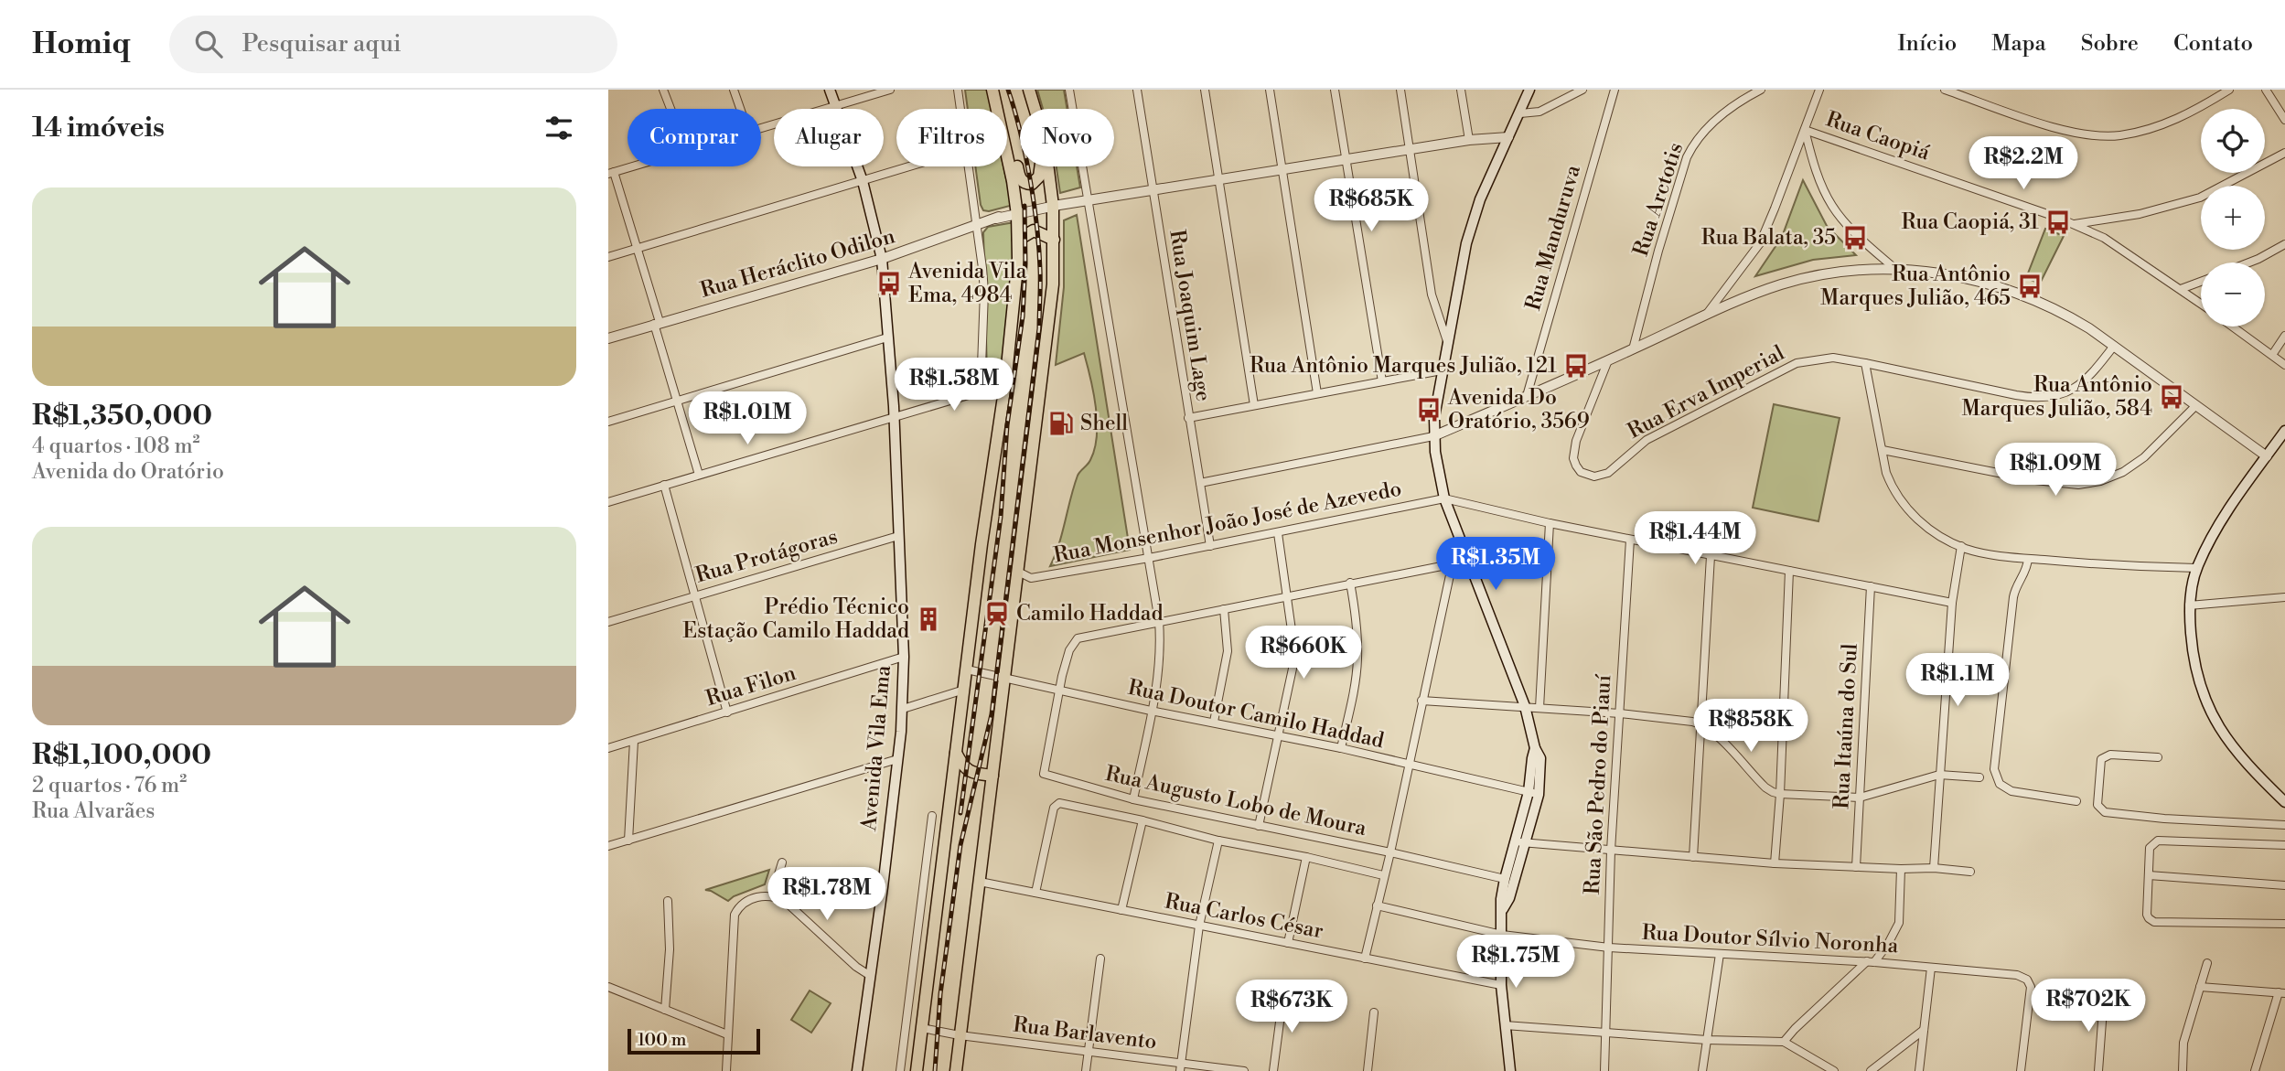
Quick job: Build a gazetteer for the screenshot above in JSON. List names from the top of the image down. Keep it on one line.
{"streets":{"main road":["Avenida Vila Ema"],"street":["Rua Caopiá","Rua Arctotis","Rua Manduruva","Rua Heráclito Odilon","Rua Joaquim Lage","Rua Erva Imperial","Rua Monsenhor João José de Azevedo","Rua Protágoras","Rua Filon","Rua Doutor Camilo Haddad","Rua Itaúna do Sul","Rua São Pedro do Piauí","Rua Augusto Lobo de Moura","Rua Carlos César","Rua Doutor Sílvio Noronha","Rua Barlavento"]},"crossings":[["Rua Heráclito Odilon","Rua Joaquim Lage"],["Rua Heráclito Odilon","Avenida Vila Ema"],["Rua Joaquim Lage","Rua Monsenhor João José de Azevedo"],["Rua Protágoras","Avenida Vila Ema"],["Rua Filon","Avenida Vila Ema"],["Rua Doutor Camilo Haddad","Rua Augusto Lobo de Moura"],["Rua São Pedro do Piauí","Rua Doutor Sílvio Noronha"]],"places":{"bus stop":["Rua Caopiá, 31","Rua Balata, 35","Avenida Vila Ema, 4984","Rua Antônio Marques Julião, 465","Rua Antônio Marques Julião, 121","Rua Antônio Marques Julião, 584","Avenida Do Oratório, 3569"],"fuel station":["Shell"],"station":["Camilo Haddad"],"building":["Prédio Técnico Estação Camilo Haddad"]},"scale_bar":"100 m","page":{"header":"Homiq","search":"Pesquisar aqui","nav":["Início","Mapa","Sobre","Contato"],"heading":"14 imóveis","map_buttons":["+","−"],"chip":["Comprar","Alugar","Filtros","Novo"],"price":["R$2.2M","R$685K","R$1.58M","R$1.01M","R$1.09M","R$1.44M","R$1.35M","R$660K","R$1.1M","R$858K","R$1.78M","R$1.75M","R$702K","R$673K"],"list":[{"name":"R$1,350,000","note":"4 quartos · 108 m² · Avenida do Oratório"},{"name":"R$1,100,000","note":"2 quartos · 76 m² · Rua Alvarães"}],"scale":"100 m"}}
